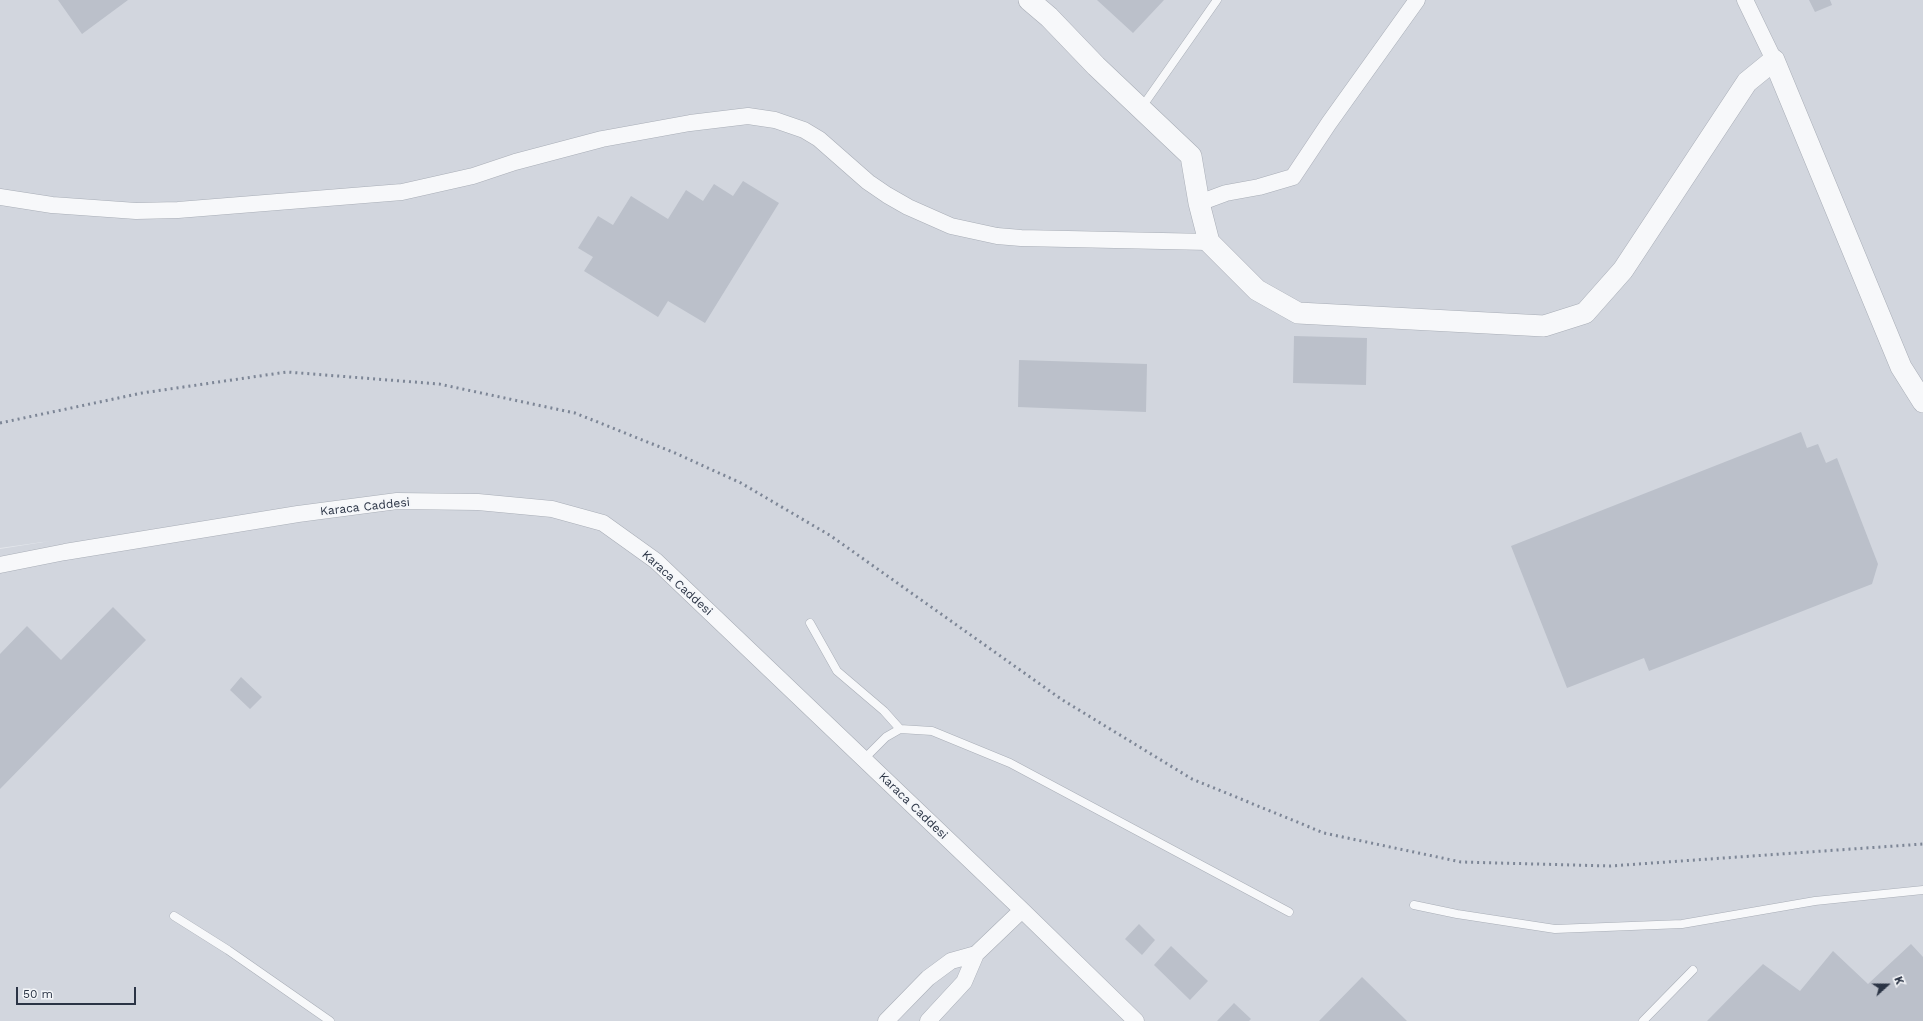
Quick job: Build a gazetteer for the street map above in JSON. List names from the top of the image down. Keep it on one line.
{"streets":{"street":["Karaca Caddesi"]},"scale_bar":"50 m","north":"right"}
